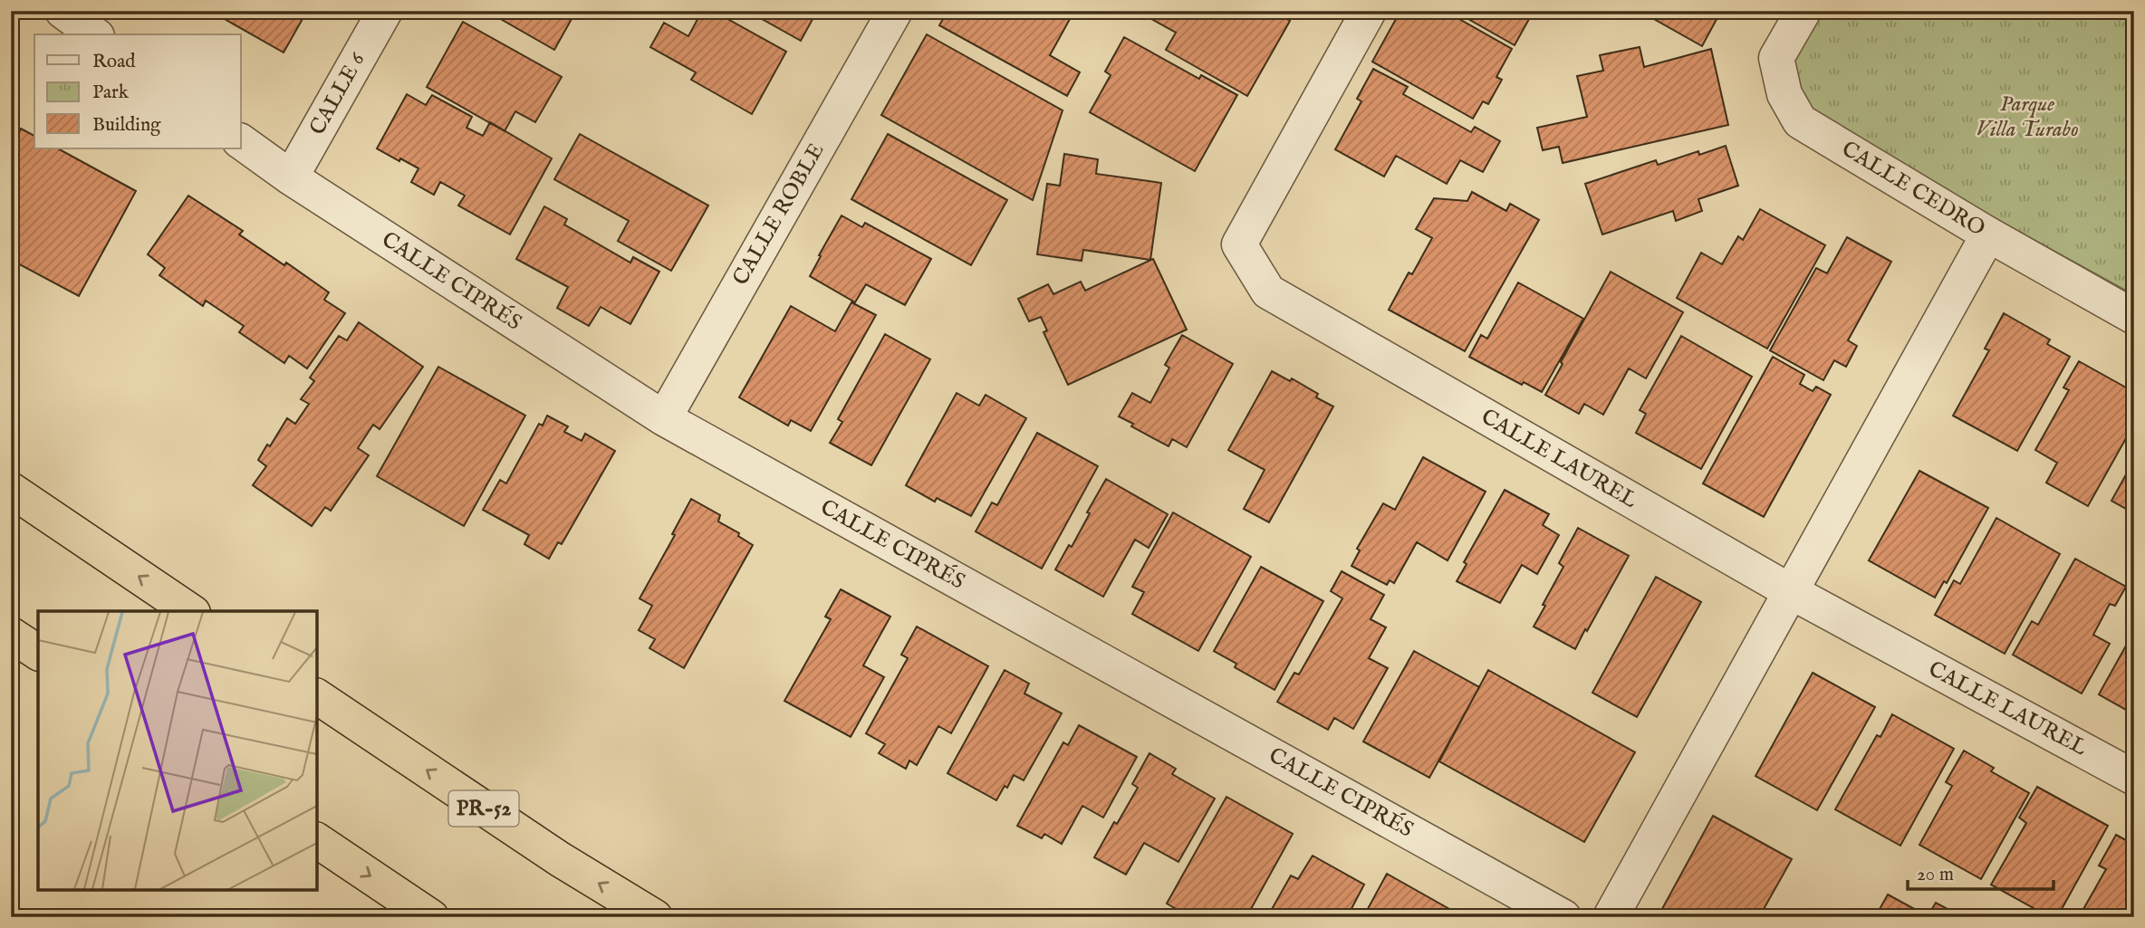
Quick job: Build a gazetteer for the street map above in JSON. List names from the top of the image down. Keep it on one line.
{"streets":{"highway":["PR-52"],"street":["CALLE 6","CALLE CEDRO","CALLE ROBLE","CALLE CIPRÉS","CALLE LAUREL"]},"crossings":[["CALLE 6","CALLE CIPRÉS"],["CALLE ROBLE","CALLE CIPRÉS"]],"parks":["Parque Villa Turabo"],"legend":["Road","Park","Building"],"scale_bar":"20 m"}
